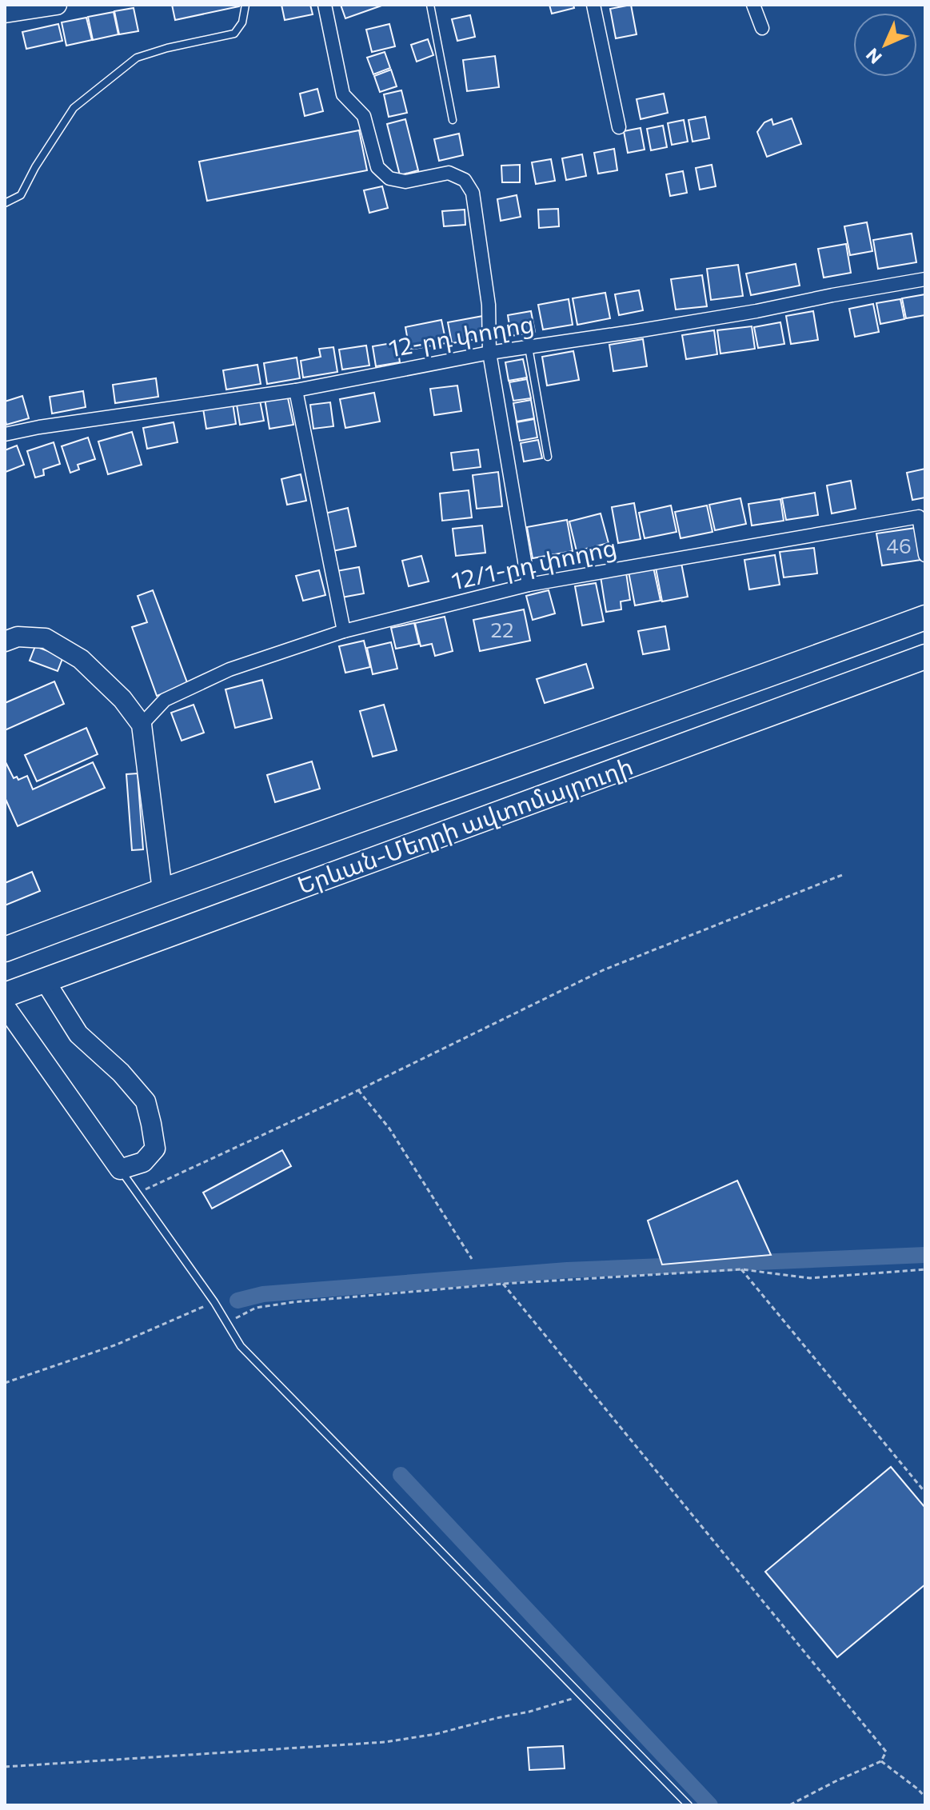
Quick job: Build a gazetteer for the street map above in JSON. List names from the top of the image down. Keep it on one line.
{"streets":{"highway":["Երևան-Մեղրի ավտոմայրուղի"],"street":["12-րդ փողոց","12/1-րդ փողոց"]},"house_numbers":["46","22"],"north":"bottom left"}
